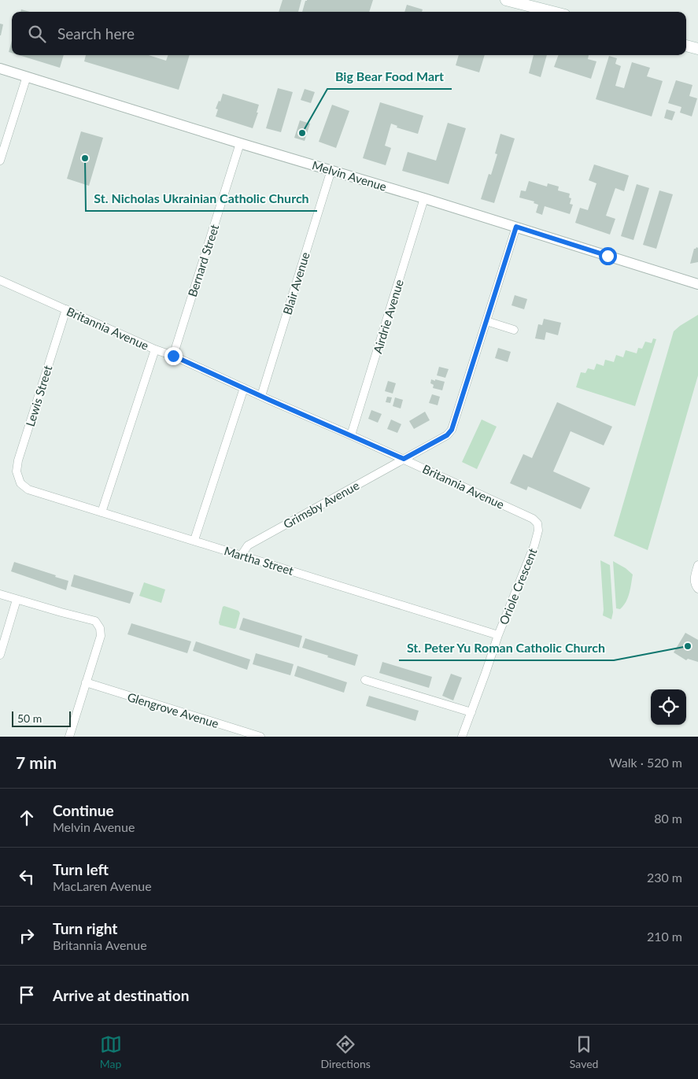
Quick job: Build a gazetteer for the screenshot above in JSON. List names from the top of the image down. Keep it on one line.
{"streets":{"street":["Melvin Avenue","Bernard Street","Blair Avenue","Airdrie Avenue","Britannia Avenue","Lewis Street","Grimsby Avenue","Martha Street","Oriole Crescent","Glengrove Avenue"]},"crossings":[["Melvin Avenue","Bernard Street"],["Melvin Avenue","Blair Avenue"],["Melvin Avenue","Airdrie Avenue"],["Melvin Avenue","Grimsby Avenue"],["Bernard Street","Britannia Avenue"],["Blair Avenue","Britannia Avenue"],["Airdrie Avenue","Britannia Avenue"],["Britannia Avenue","Lewis Street"],["Britannia Avenue","Grimsby Avenue"],["Britannia Avenue","Oriole Crescent"],["Lewis Street","Martha Street"],["Grimsby Avenue","Martha Street"],["Martha Street","Oriole Crescent"]],"places":["Big Bear Food Mart","St. Nicholas Ukrainian Catholic Church","St. Peter Yu Roman Catholic Church"],"scale_bar":"50 m","page":{"search":"Search here","scale":"50 m","heading":["7 min","Walk · 520 m"],"list":[["Continue","Melvin Avenue","80 m"],["Turn left","MacLaren Avenue","230 m"],["Turn right","Britannia Avenue","210 m"],"Arrive at destination"],"nav":["Map","Directions","Saved"]}}
